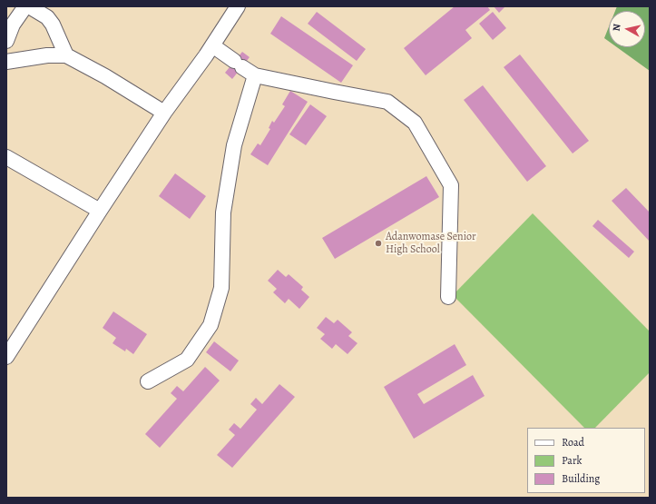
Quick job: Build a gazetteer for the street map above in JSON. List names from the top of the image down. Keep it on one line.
{"places":["Adanwomase Senior High School"],"legend":["Road","Park","Building"],"north":"left"}
